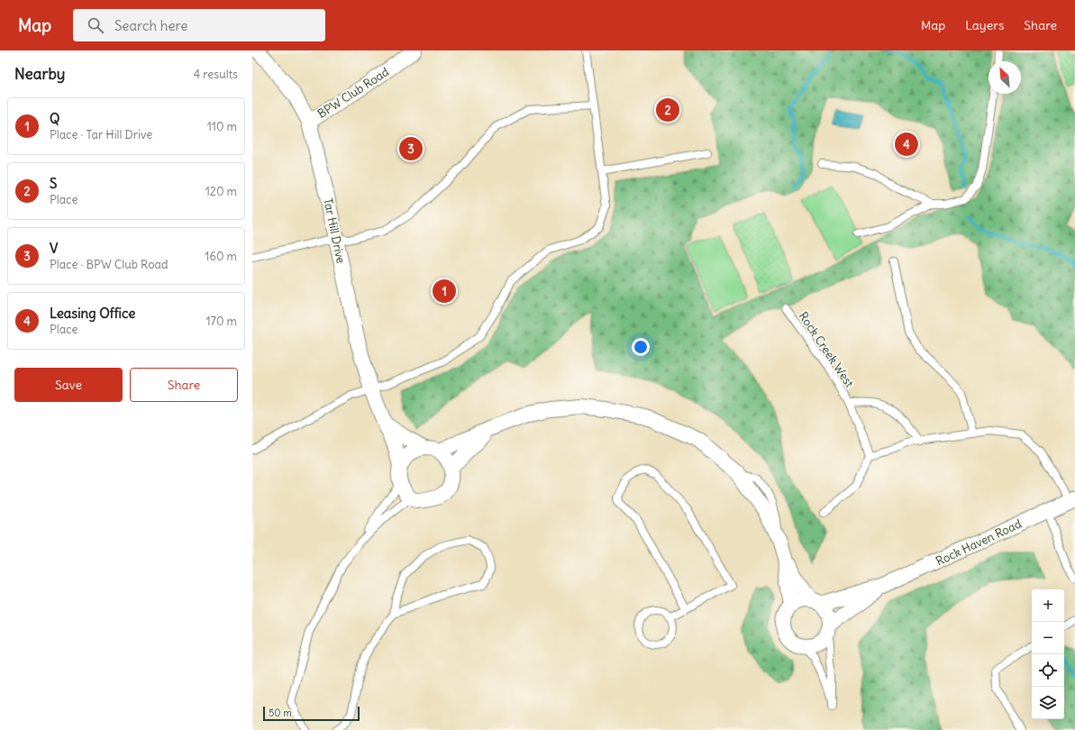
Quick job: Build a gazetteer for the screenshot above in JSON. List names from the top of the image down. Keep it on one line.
{"streets":{"street":["BPW Club Road","Tar Hill Drive","Rock Haven Road"],"lane":["Rock Creek West"]},"crossings":[["BPW Club Road","Tar Hill Drive"]],"scale_bar":"50 m","north":"top left","page":{"header":"Map","search":"Search here","nav":["Map","Layers","Share"],"heading":["Nearby","4 results"],"pins":["2","4","3","1"],"list":[{"mark":"1","name":"Q","note":"Place · Tar Hill Drive","value":"110 m"},{"mark":"2","name":"S","note":"Place","value":"120 m"},{"mark":"3","name":"V","note":"Place · BPW Club Road","value":"160 m"},{"mark":"4","name":"Leasing Office","note":"Place","value":"170 m"}],"buttons":["Save","Share"],"map_buttons":["+","−"],"scale":"50 m"}}
